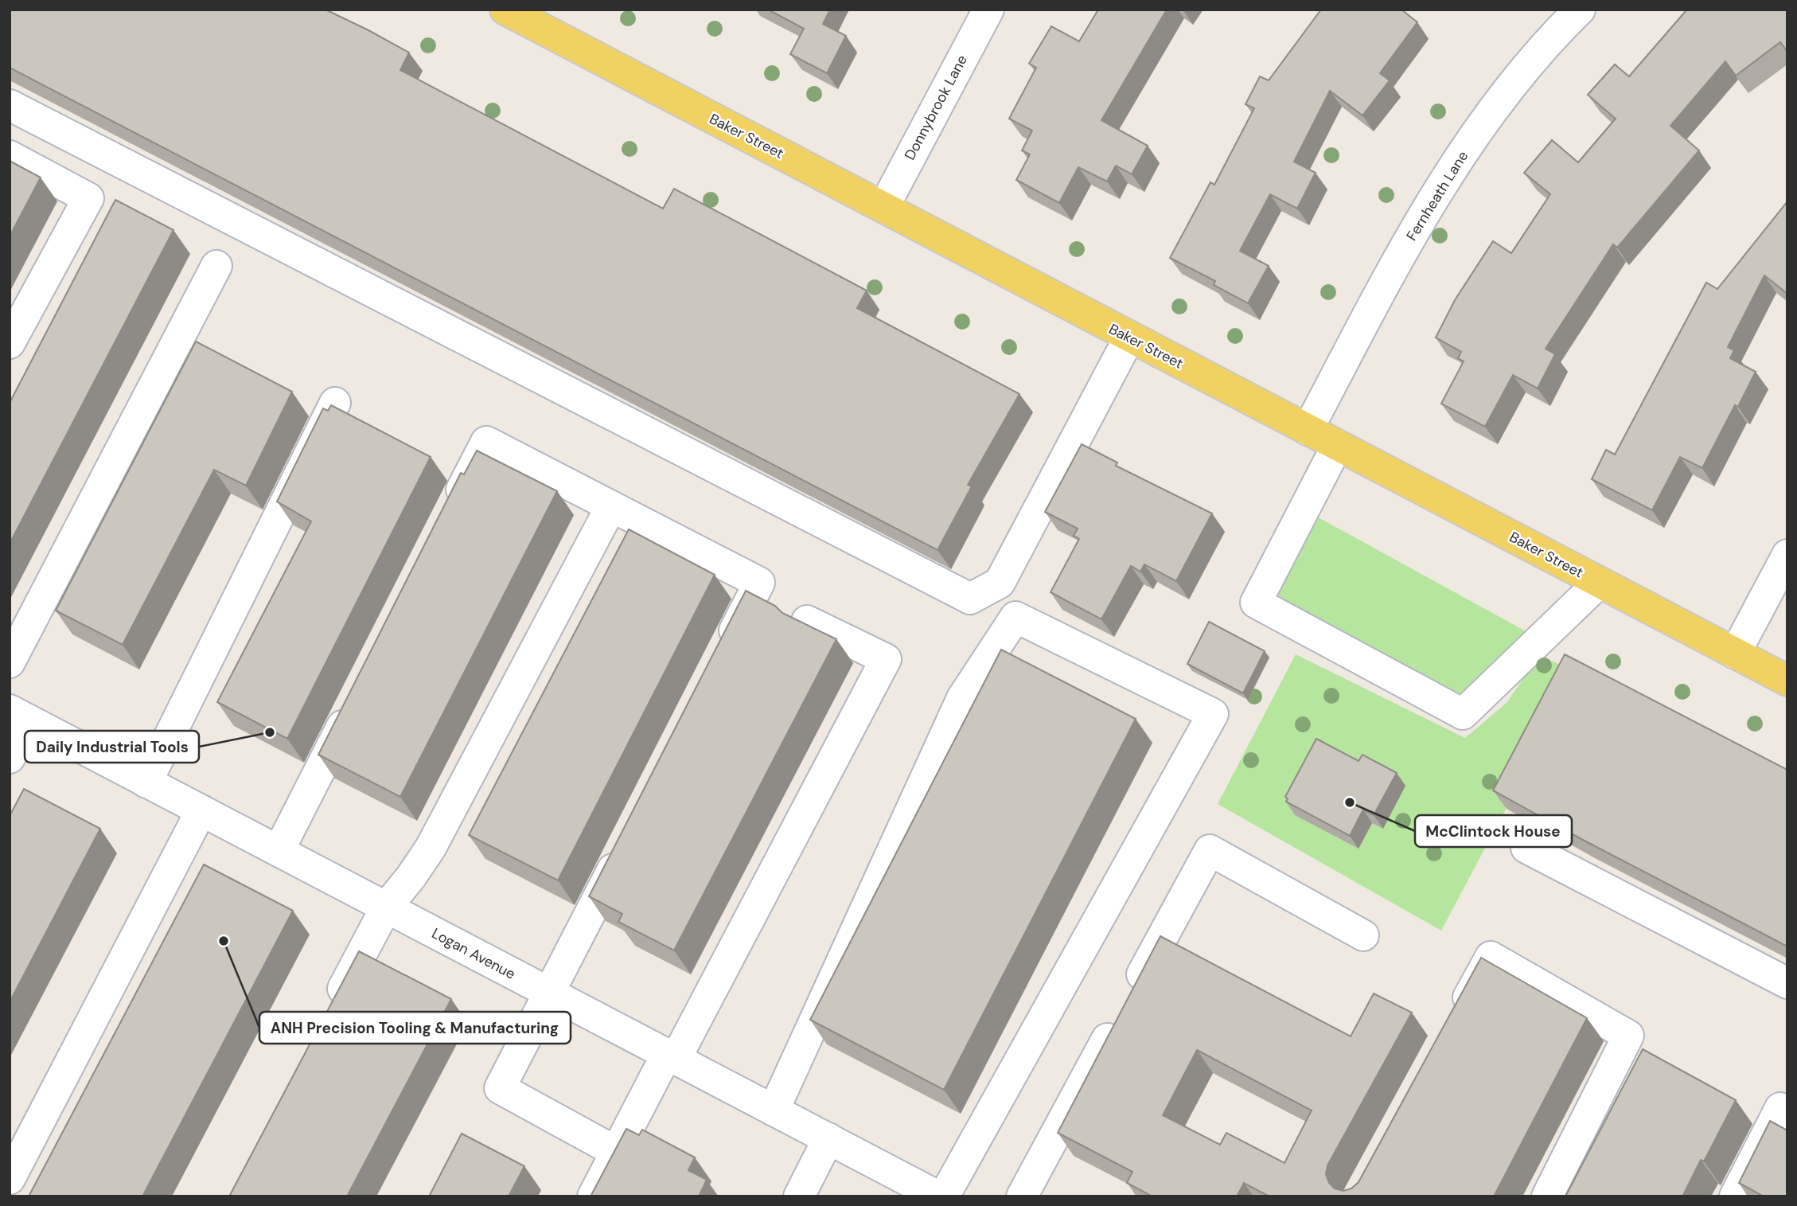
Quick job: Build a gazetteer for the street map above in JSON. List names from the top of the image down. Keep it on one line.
{"streets":{"main road":["Baker Street"],"street":["Donnybrook Lane","Fernheath Lane","Logan Avenue"]},"crossings":[["Donnybrook Lane","Baker Street"],["Baker Street","Fernheath Lane"]],"places":["Daily Industrial Tools","McClintock House","ANH Precision Tooling & Manufacturing"]}
